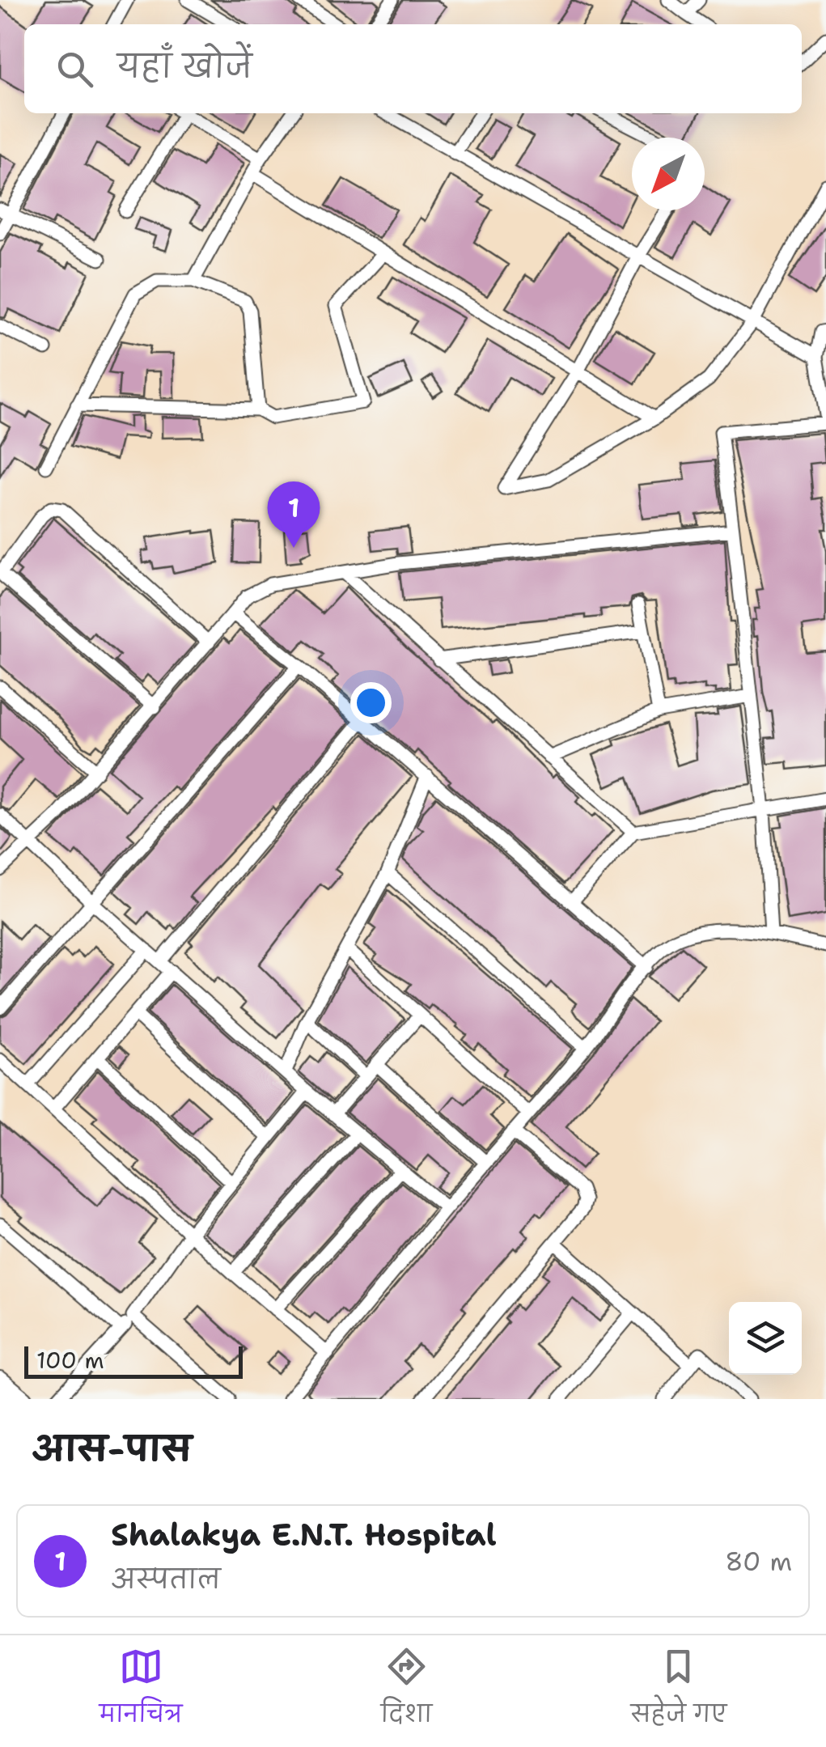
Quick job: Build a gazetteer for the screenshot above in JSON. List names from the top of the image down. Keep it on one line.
{"scale_bar":"100 m","north":"bottom left","page":{"search":"यहाँ खोजें","pins":"1","scale":"100 m","heading":"आस-पास","list":[{"mark":"1","name":"Shalakya E.N.T. Hospital","note":"अस्पताल","value":"80 m"}],"nav":["मानचित्र","दिशा","सहेजे गए"]}}
